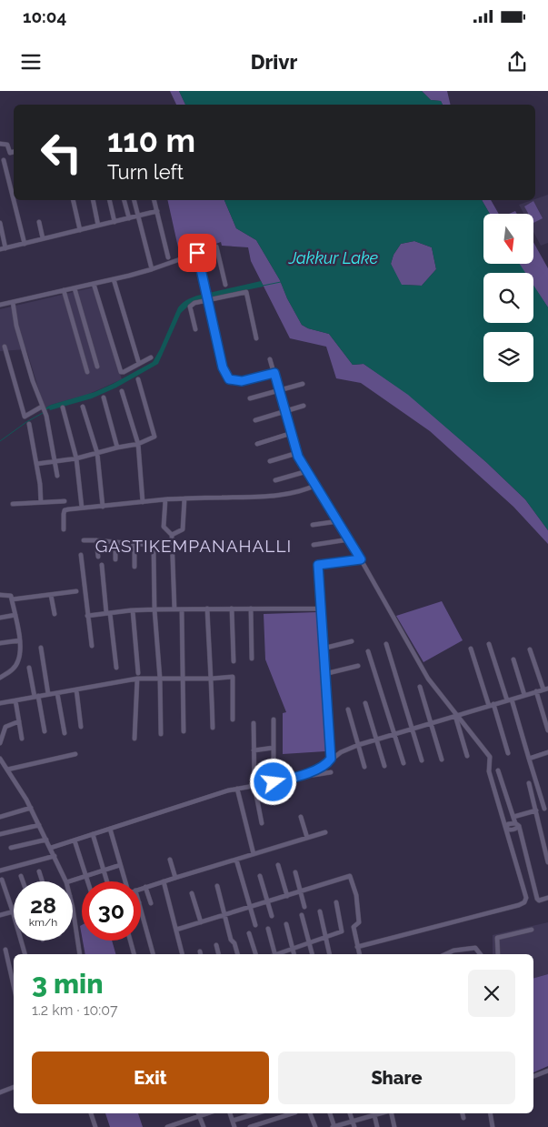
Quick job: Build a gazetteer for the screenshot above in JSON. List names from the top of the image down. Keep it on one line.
{"districts":["GASTIKEMPANAHALLI"],"water":["Jakkur Lake"],"north":"bottom","page":{"status":"10:04","header":"Drivr","turn":["110 m","Turn left"],"speed":"28 km/h","limit":"30","heading":["3 min","1.2 km · 10:07"],"buttons":["Exit","Share"]}}
